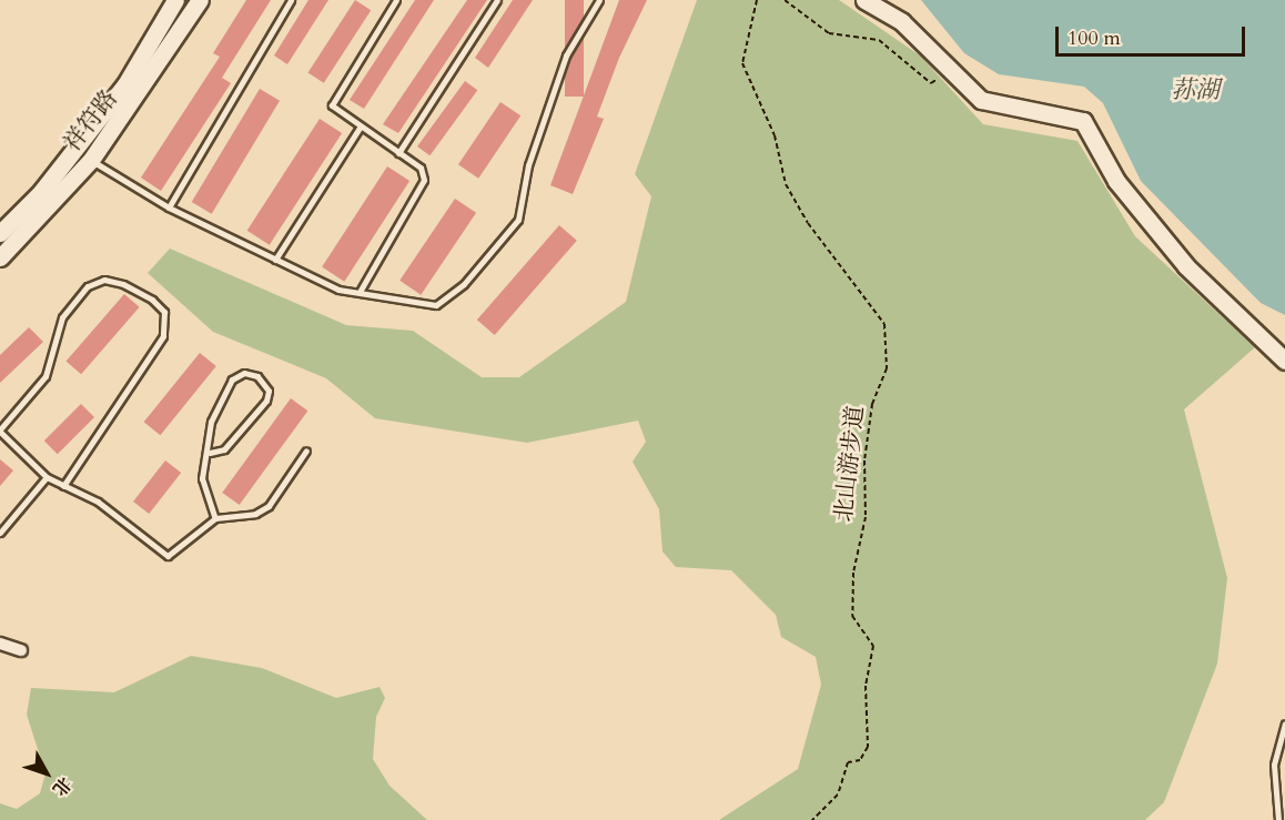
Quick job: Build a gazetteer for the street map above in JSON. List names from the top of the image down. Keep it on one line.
{"streets":{"main road":["祥符路"],"path":["北山游步道"]},"water":["荪湖"],"scale_bar":"100 m","north":"bottom right"}
